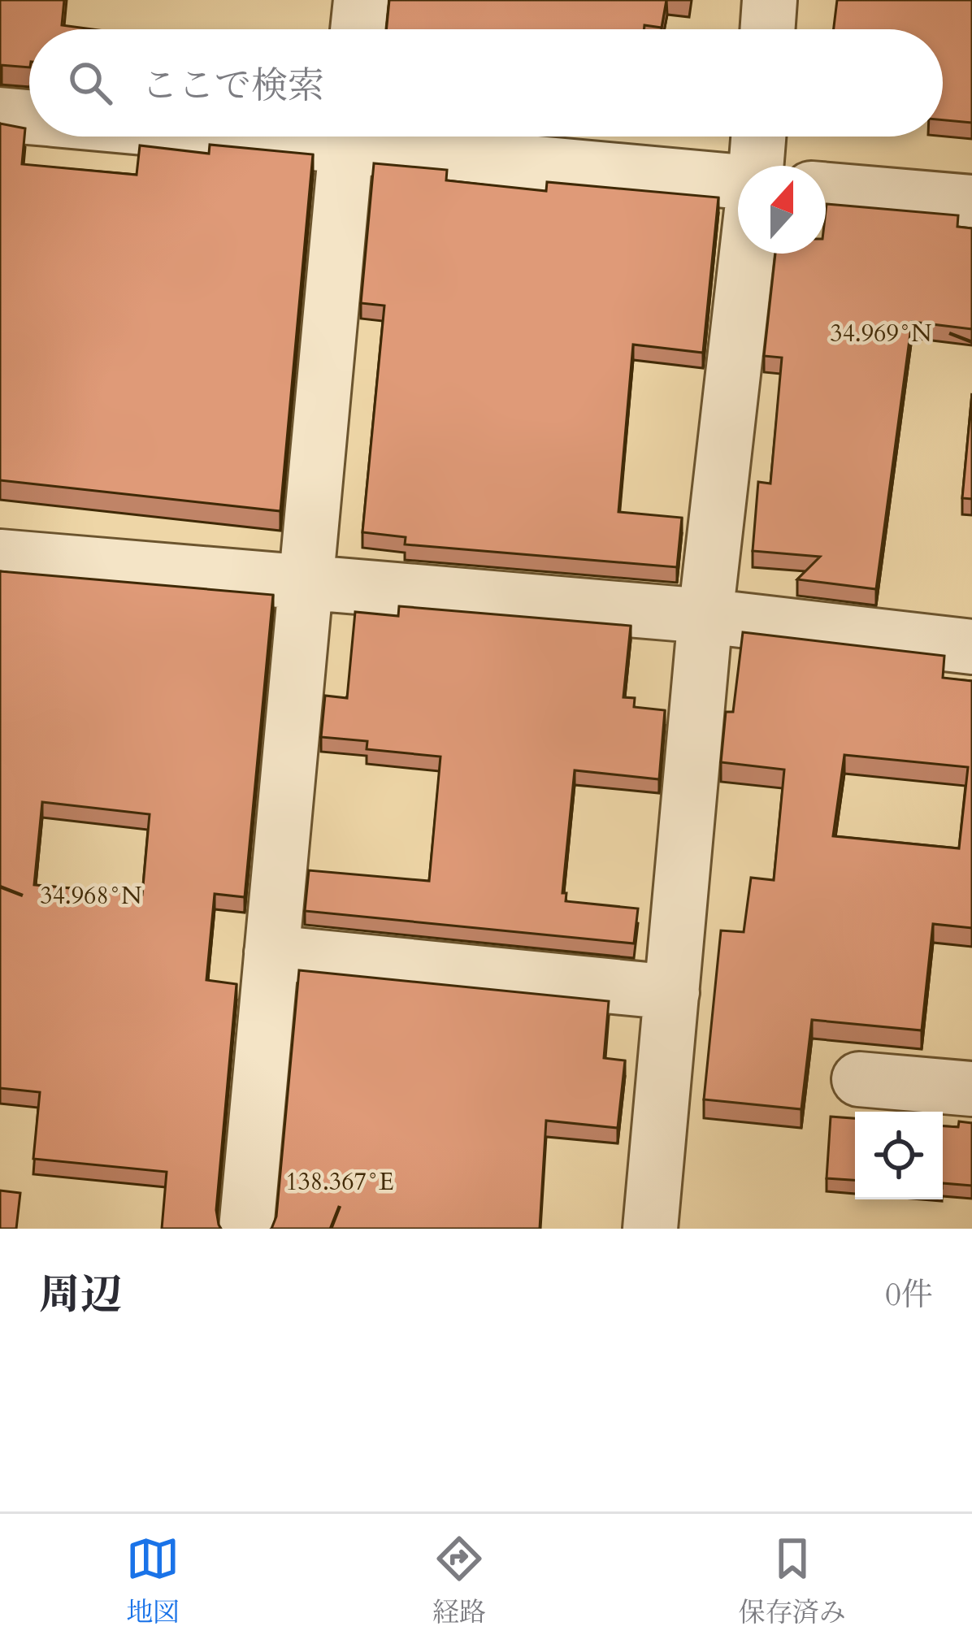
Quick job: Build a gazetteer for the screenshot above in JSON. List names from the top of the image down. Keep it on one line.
{"north":"top","page":{"search":"ここで検索","heading":["周辺","0件"],"nav":["地図","経路","保存済み"]},"coordinates":["34.969°N","34.968°N","138.367°E"]}
